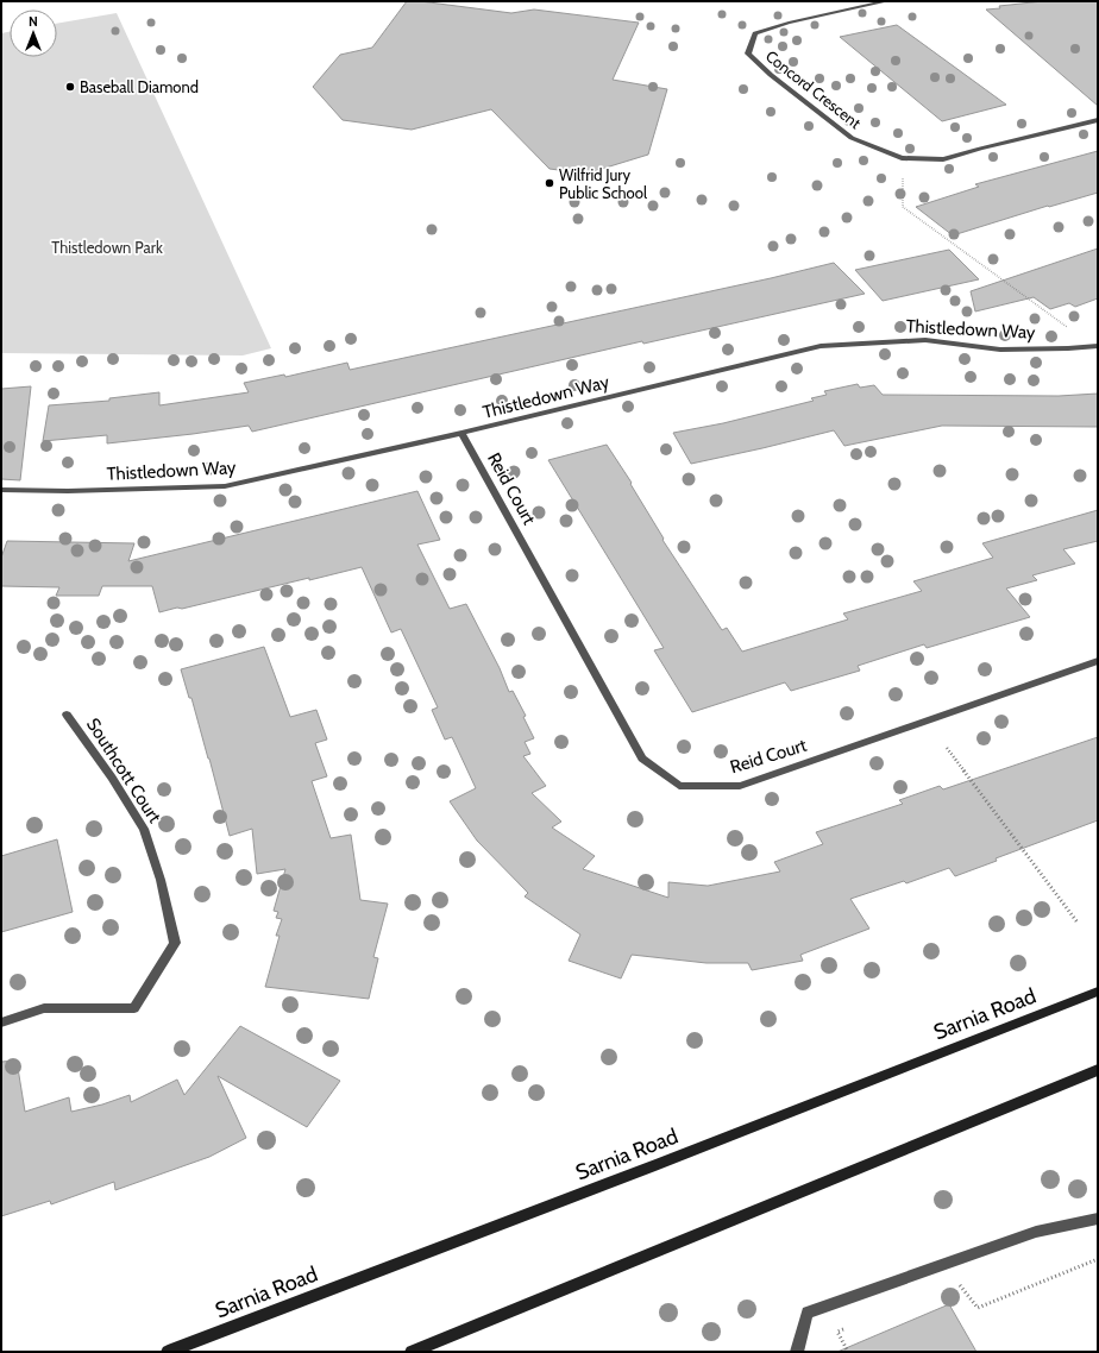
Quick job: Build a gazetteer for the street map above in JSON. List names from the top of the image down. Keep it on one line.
{"streets":{"main road":["Sarnia Road"],"street":["Concord Crescent","Thistledown Way","Reid Court","Southcott Court"]},"crossings":[["Thistledown Way","Reid Court"]],"parks":["Thistledown Park"],"places":["Baseball Diamond","Wilfrid Jury Public School"],"north":"top"}
